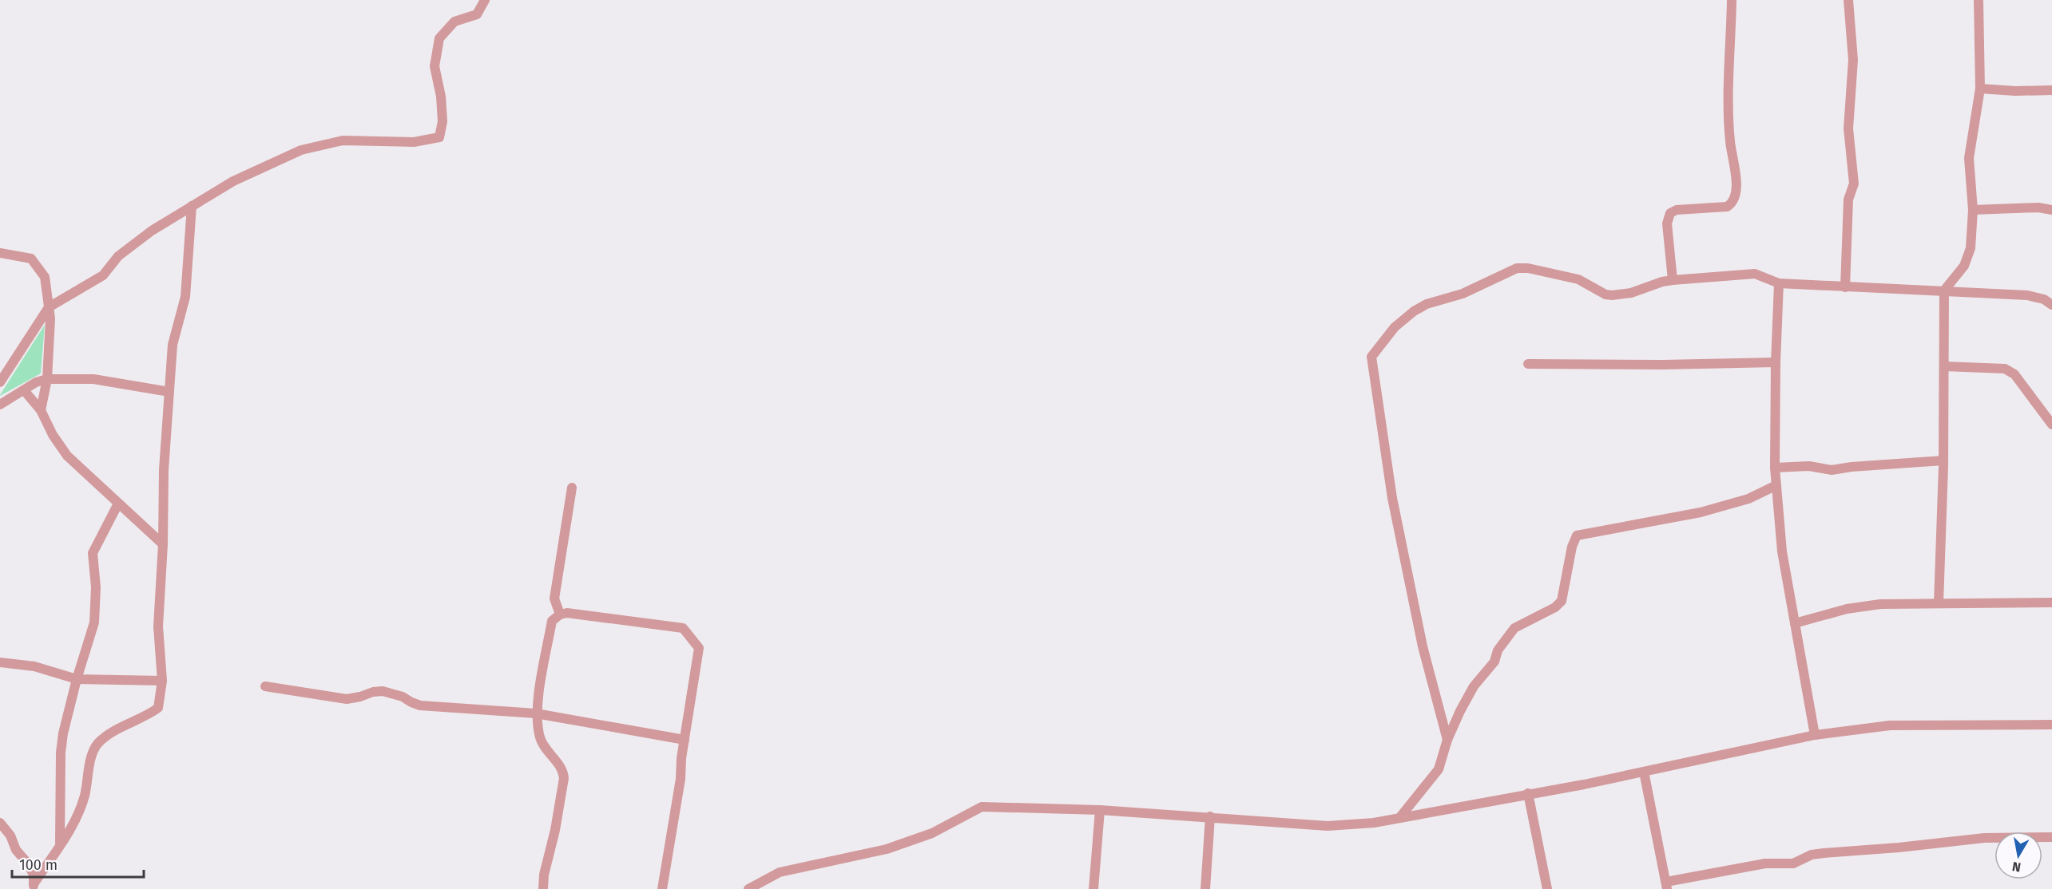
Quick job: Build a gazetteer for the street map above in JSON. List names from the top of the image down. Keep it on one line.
{"scale_bar":"100 m","north":"bottom"}
